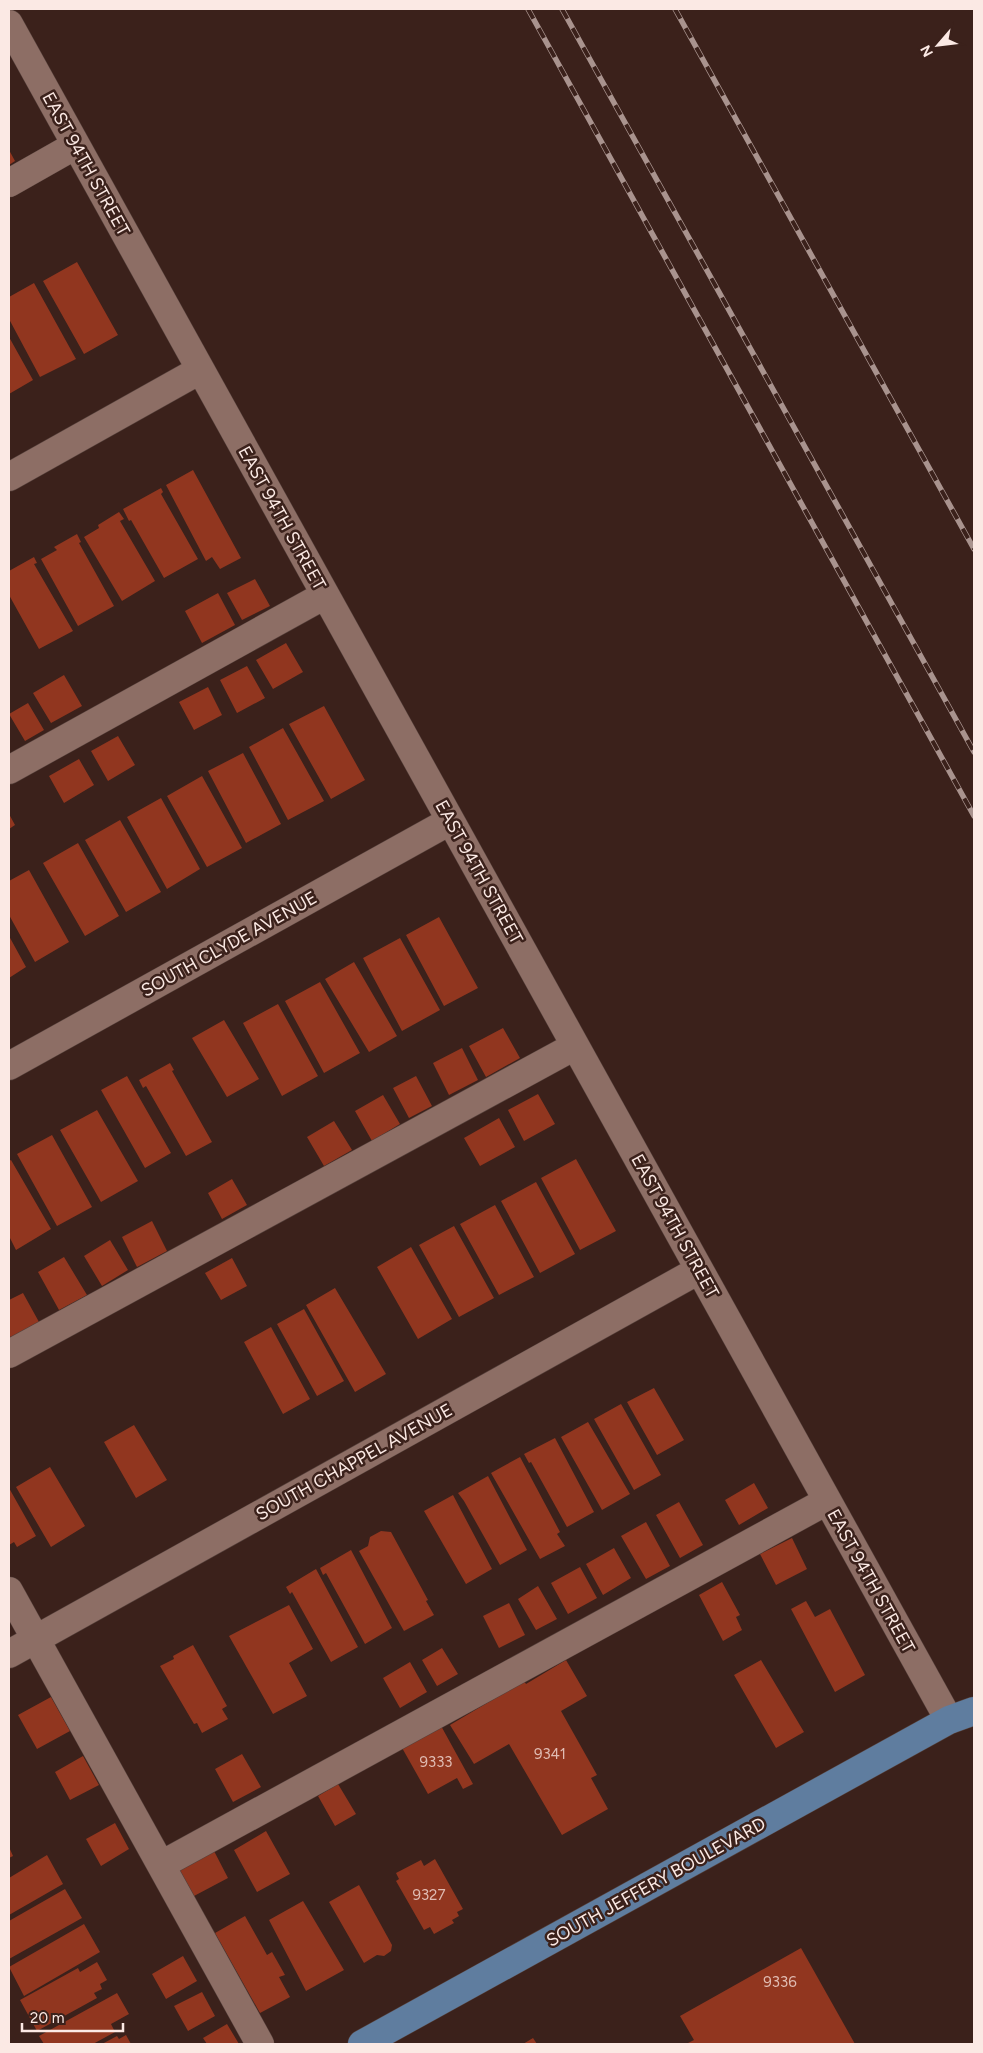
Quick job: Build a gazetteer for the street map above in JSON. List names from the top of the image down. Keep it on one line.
{"streets":{"main road":["SOUTH JEFFERY BOULEVARD"],"street":["EAST 94TH STREET","SOUTH CLYDE AVENUE","SOUTH CHAPPEL AVENUE"]},"crossings":[["EAST 94TH STREET","SOUTH CLYDE AVENUE"],["EAST 94TH STREET","SOUTH CHAPPEL AVENUE"],["EAST 94TH STREET","SOUTH JEFFERY BOULEVARD"]],"house_numbers":["9341","9333","9327","9336"],"scale_bar":"20 m","north":"bottom left"}
